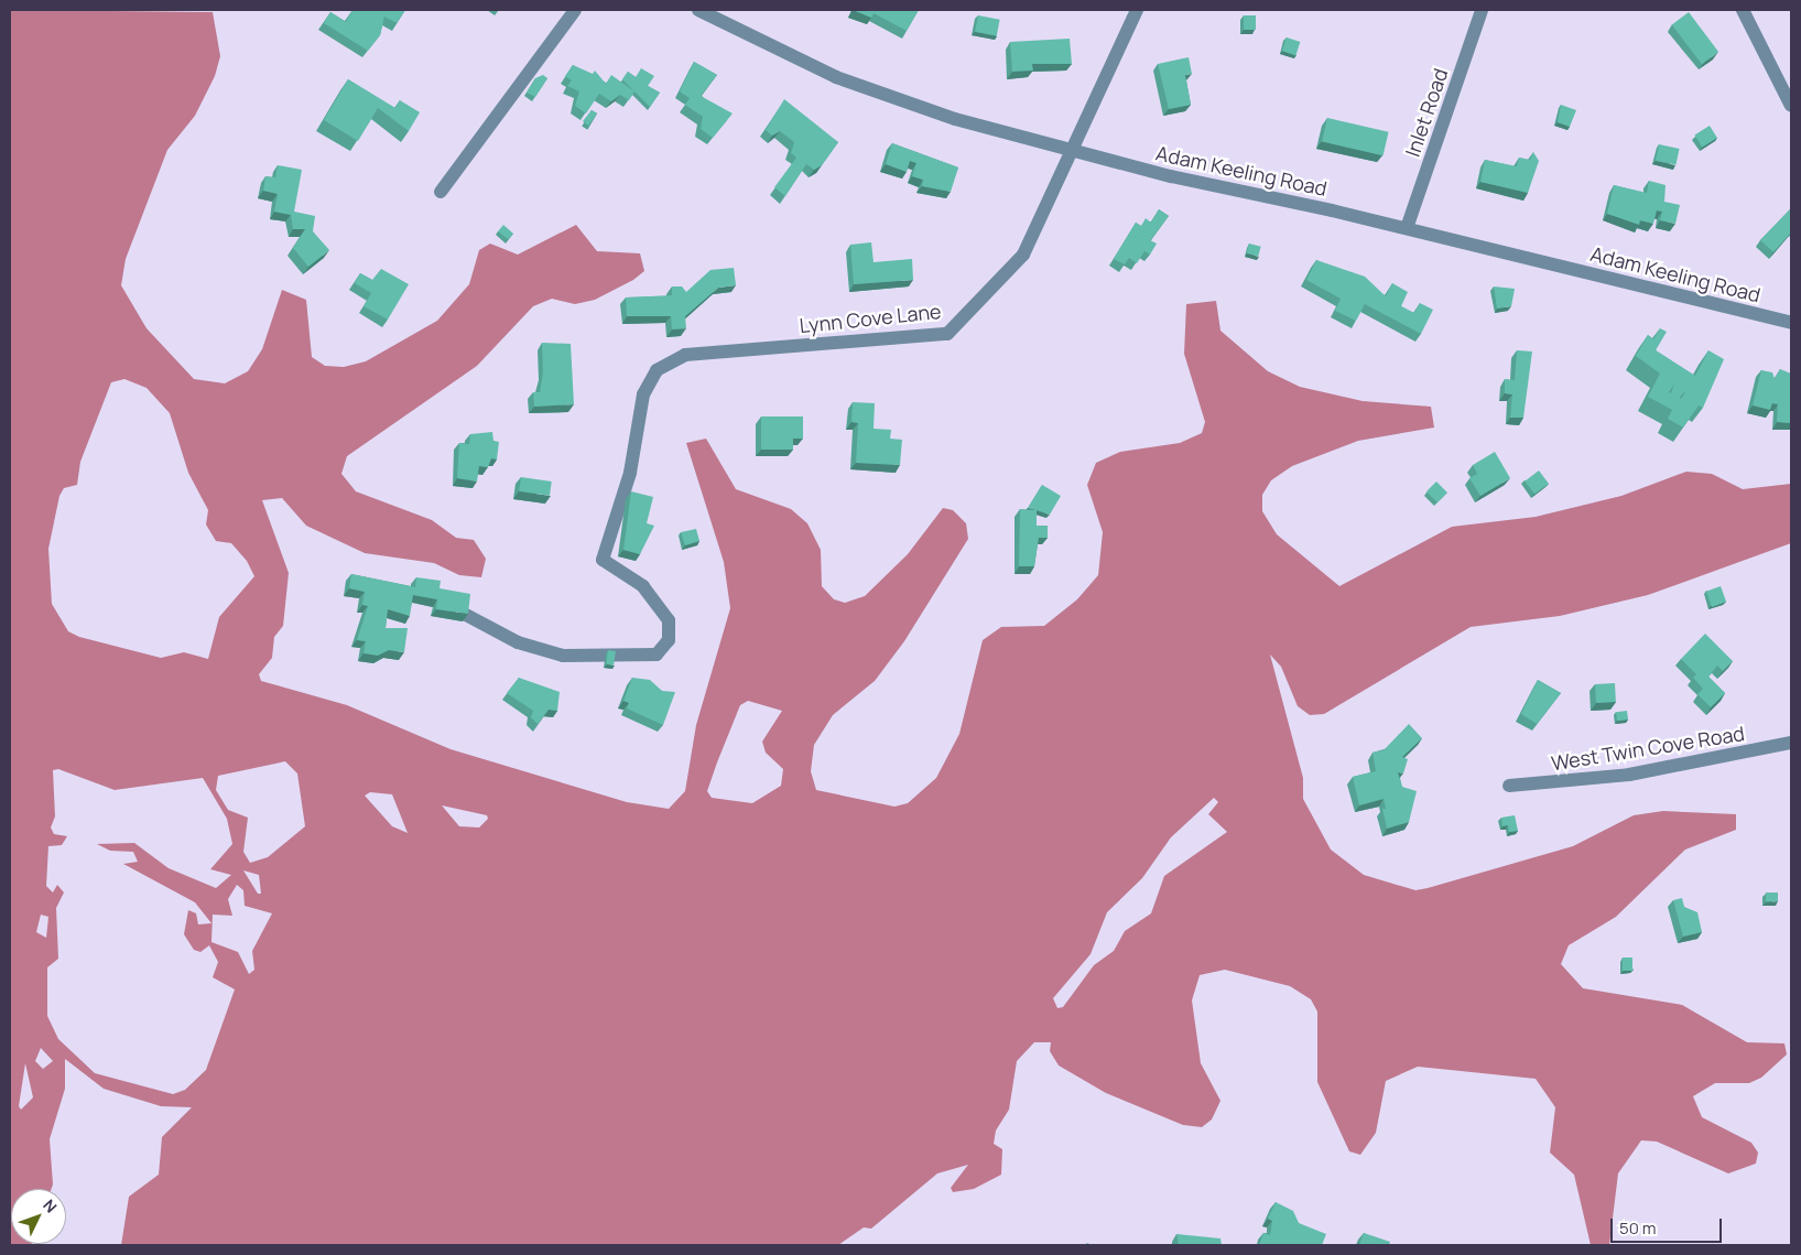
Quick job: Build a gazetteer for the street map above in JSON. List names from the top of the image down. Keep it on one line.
{"streets":{"street":["Inlet Road","Adam Keeling Road","Lynn Cove Lane","West Twin Cove Road"]},"crossings":[["Inlet Road","Adam Keeling Road"],["Adam Keeling Road","Lynn Cove Lane"]],"scale_bar":"50 m","north":"top right"}
